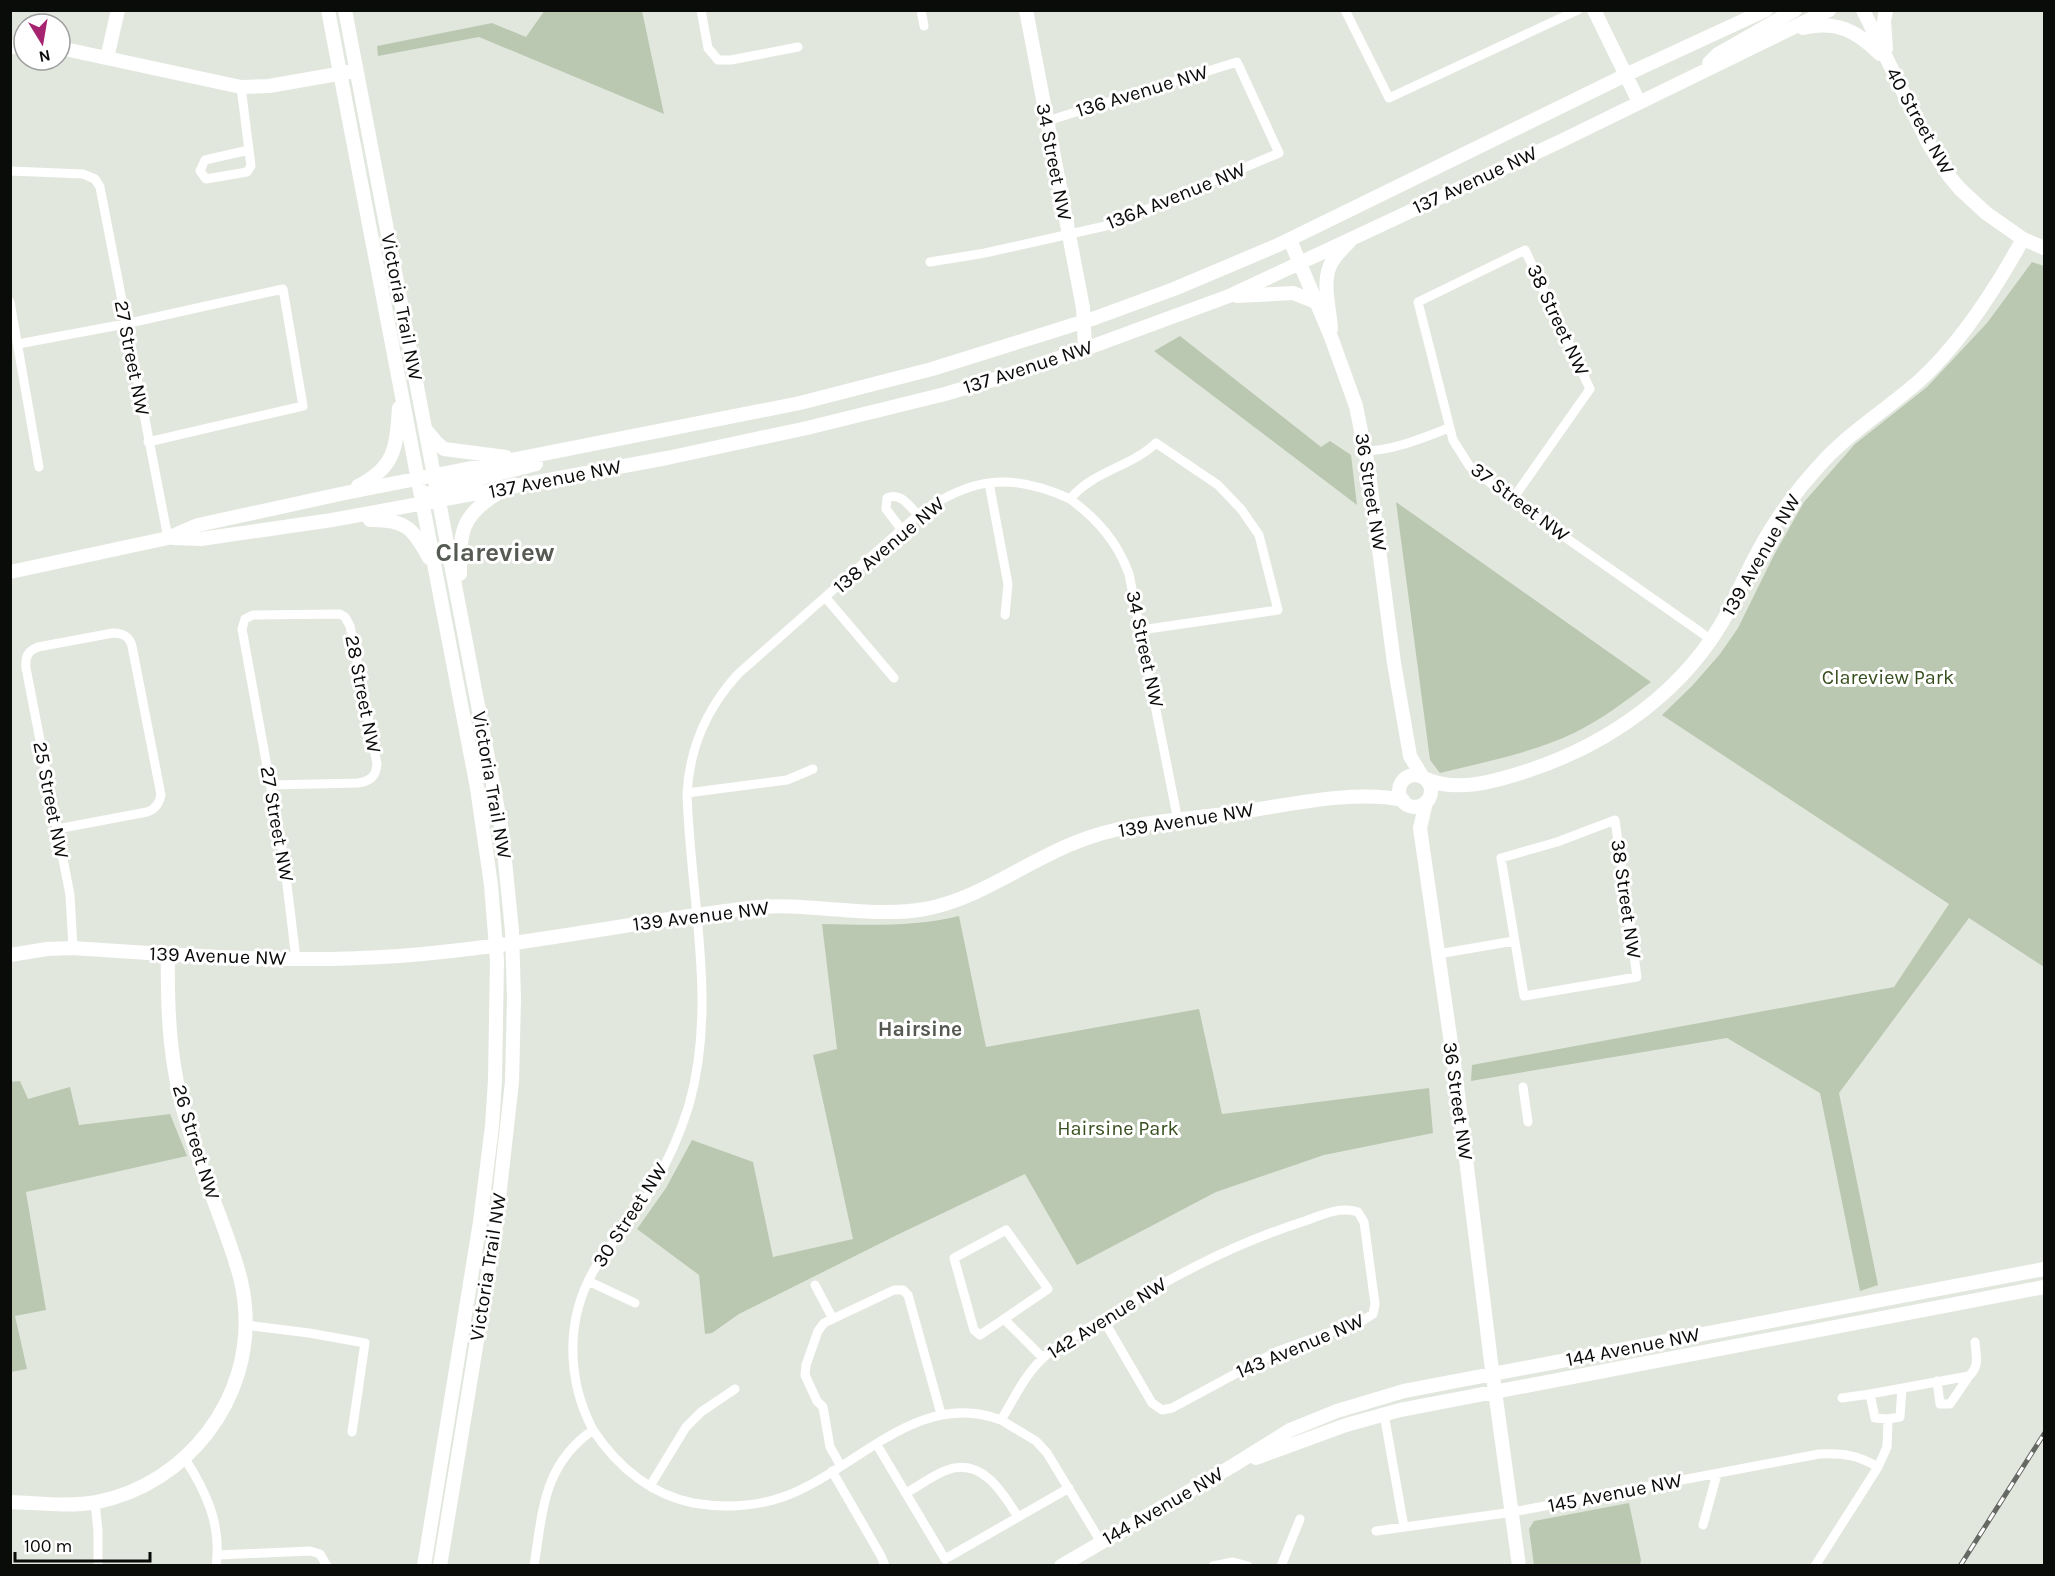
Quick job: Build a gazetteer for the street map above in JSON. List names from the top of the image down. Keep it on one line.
{"streets":{"main road":["40 Street NW","34 Street NW","137 Avenue NW","Victoria Trail NW","36 Street NW","139 Avenue NW","26 Street NW","144 Avenue NW"],"street":["136 Avenue NW","136A Avenue NW","38 Street NW","27 Street NW","37 Street NW","138 Avenue NW","28 Street NW","25 Street NW","30 Street NW","142 Avenue NW","143 Avenue NW","145 Avenue NW"]},"crossings":[["136 Avenue NW","34 Street NW"],["136 Avenue NW","136A Avenue NW"],["40 Street NW","139 Avenue NW"],["34 Street NW","137 Avenue NW"],["34 Street NW","136A Avenue NW"],["34 Street NW","138 Avenue NW"],["34 Street NW","139 Avenue NW"],["137 Avenue NW","Victoria Trail NW"],["137 Avenue NW","27 Street NW"],["137 Avenue NW","36 Street NW"],["Victoria Trail NW","139 Avenue NW"],["38 Street NW","37 Street NW"],["27 Street NW","139 Avenue NW"],["27 Street NW","28 Street NW"],["36 Street NW","139 Avenue NW"],["36 Street NW","144 Avenue NW"],["36 Street NW","145 Avenue NW"],["37 Street NW","139 Avenue NW"],["138 Avenue NW","30 Street NW"],["139 Avenue NW","25 Street NW"],["139 Avenue NW","26 Street NW"],["139 Avenue NW","30 Street NW"],["142 Avenue NW","143 Avenue NW"]],"districts":["Clareview","Hairsine"],"parks":["Clareview Park","Hairsine Park"],"scale_bar":"100 m","north":"bottom"}
